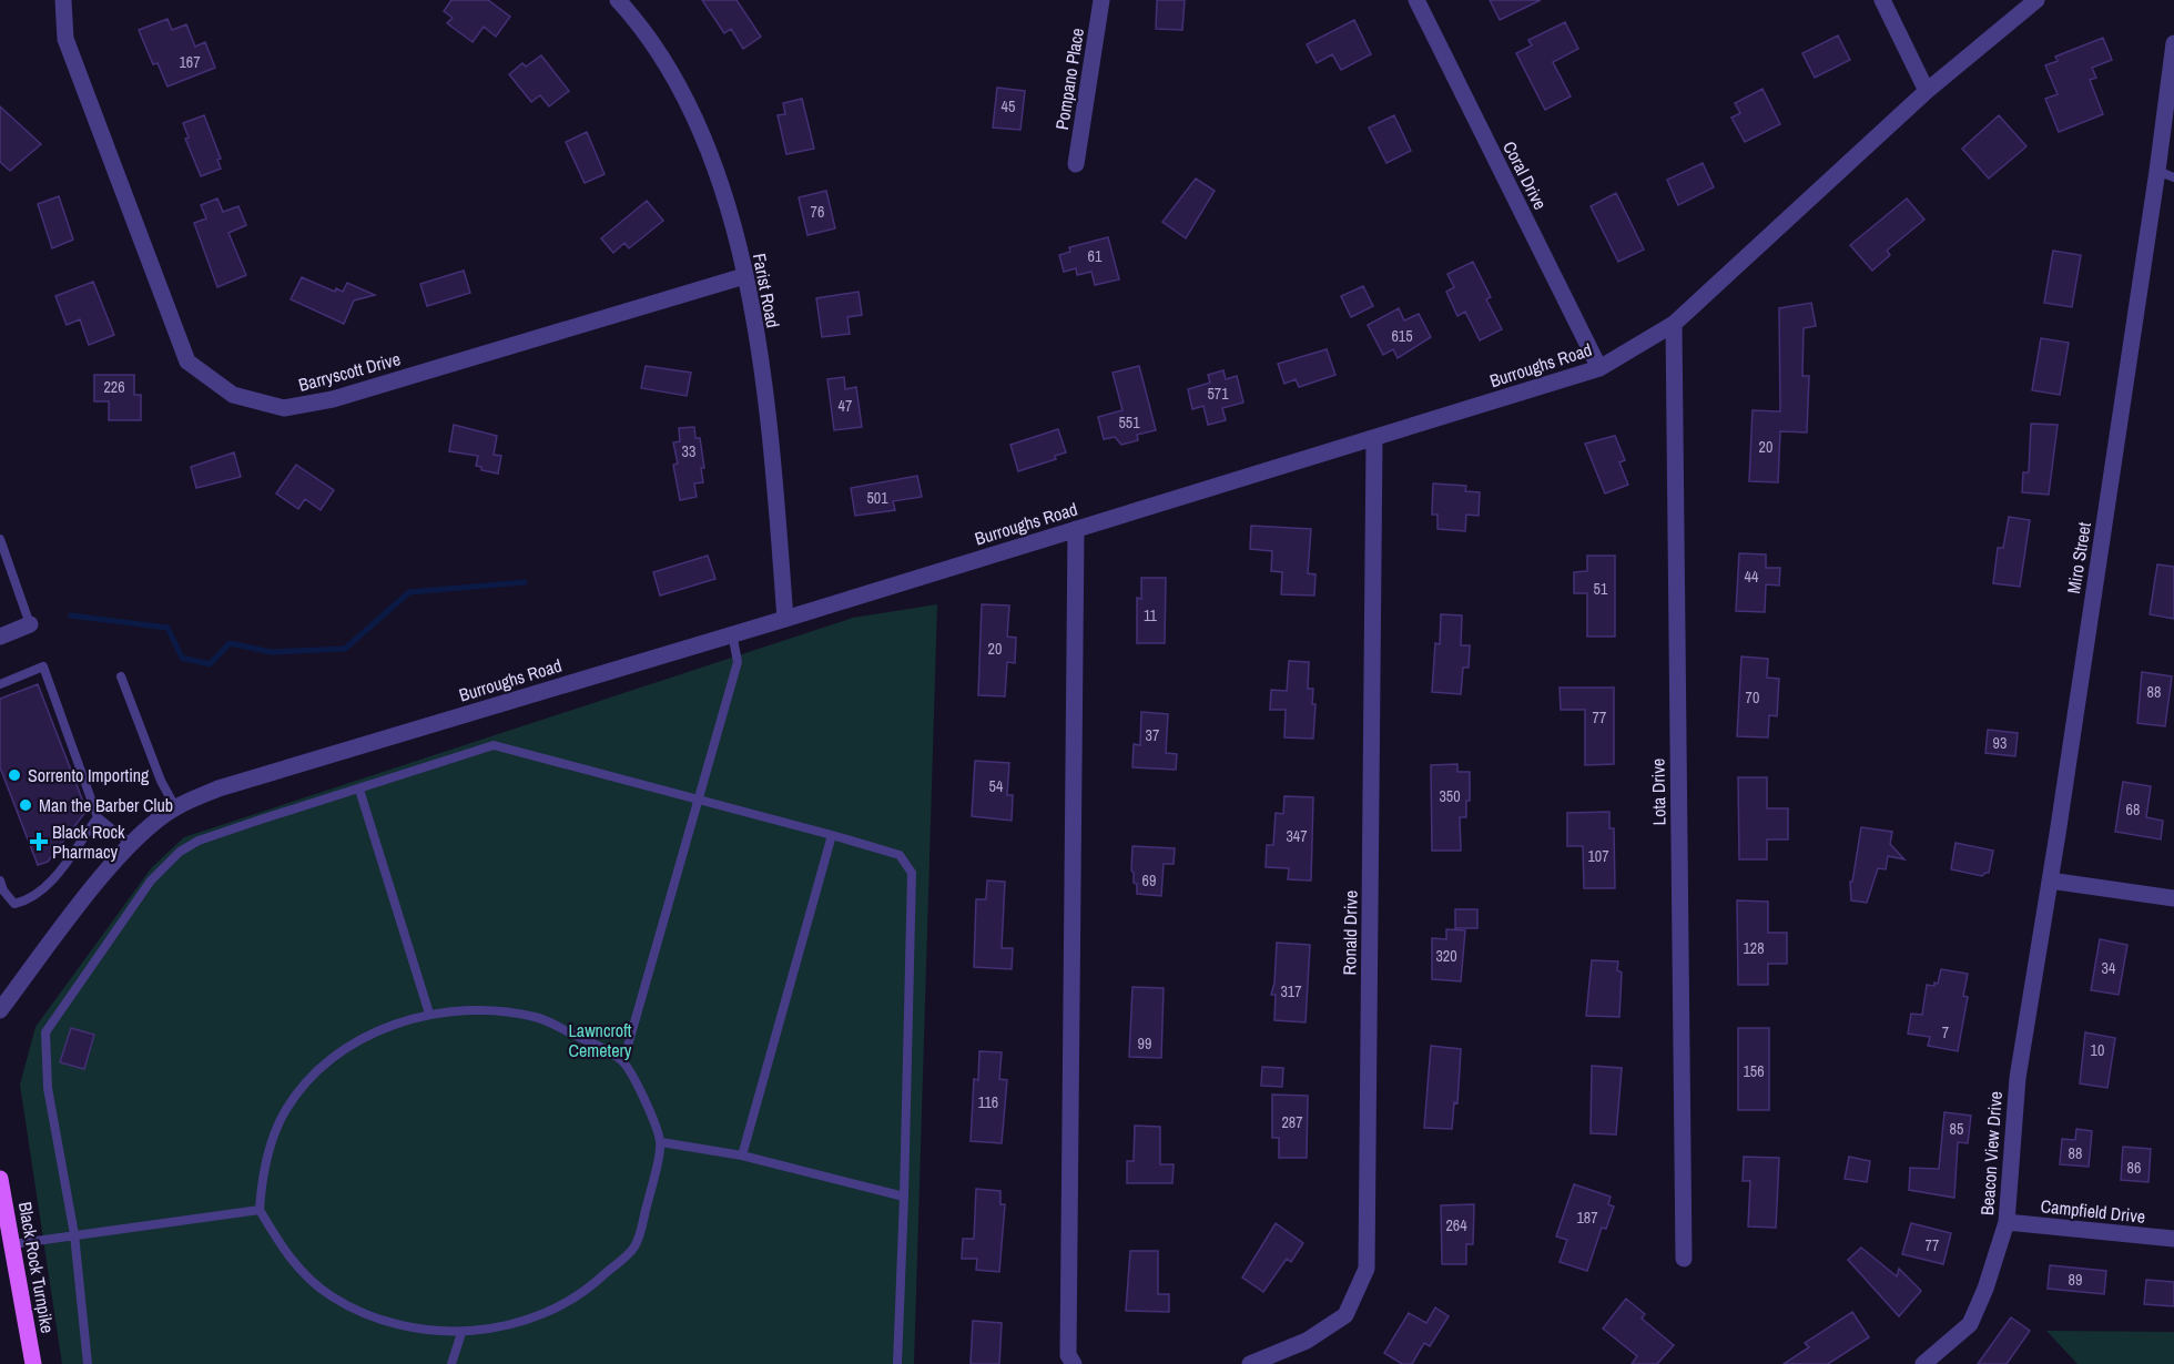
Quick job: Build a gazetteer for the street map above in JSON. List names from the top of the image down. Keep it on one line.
{"streets":{"main road":["Black Rock Turnpike"],"street":["Pompano Place","Coral Drive","Farist Road","Burroughs Road","Barryscott Drive","Miro Street","Lota Drive","Ronald Drive","Beacon View Drive","Campfield Drive"]},"crossings":[["Coral Drive","Burroughs Road"],["Farist Road","Burroughs Road"],["Farist Road","Barryscott Drive"],["Burroughs Road","Lota Drive"],["Burroughs Road","Ronald Drive"],["Miro Street","Beacon View Drive"],["Beacon View Drive","Campfield Drive"]],"parks":["Lawncroft Cemetery"],"places":{"other":["Sorrento Importing","Man the Barber Club"],"health":["Black Rock Pharmacy"]},"house_numbers":["167","45","76","61","615","226","571","47","551","20","33","501","44","51","11","20","88","70","77","37","93","54","350","68","347","107","69","128","320","34","317","7","99","10","156","116","287","85","88","86","187","264","77","89"]}
